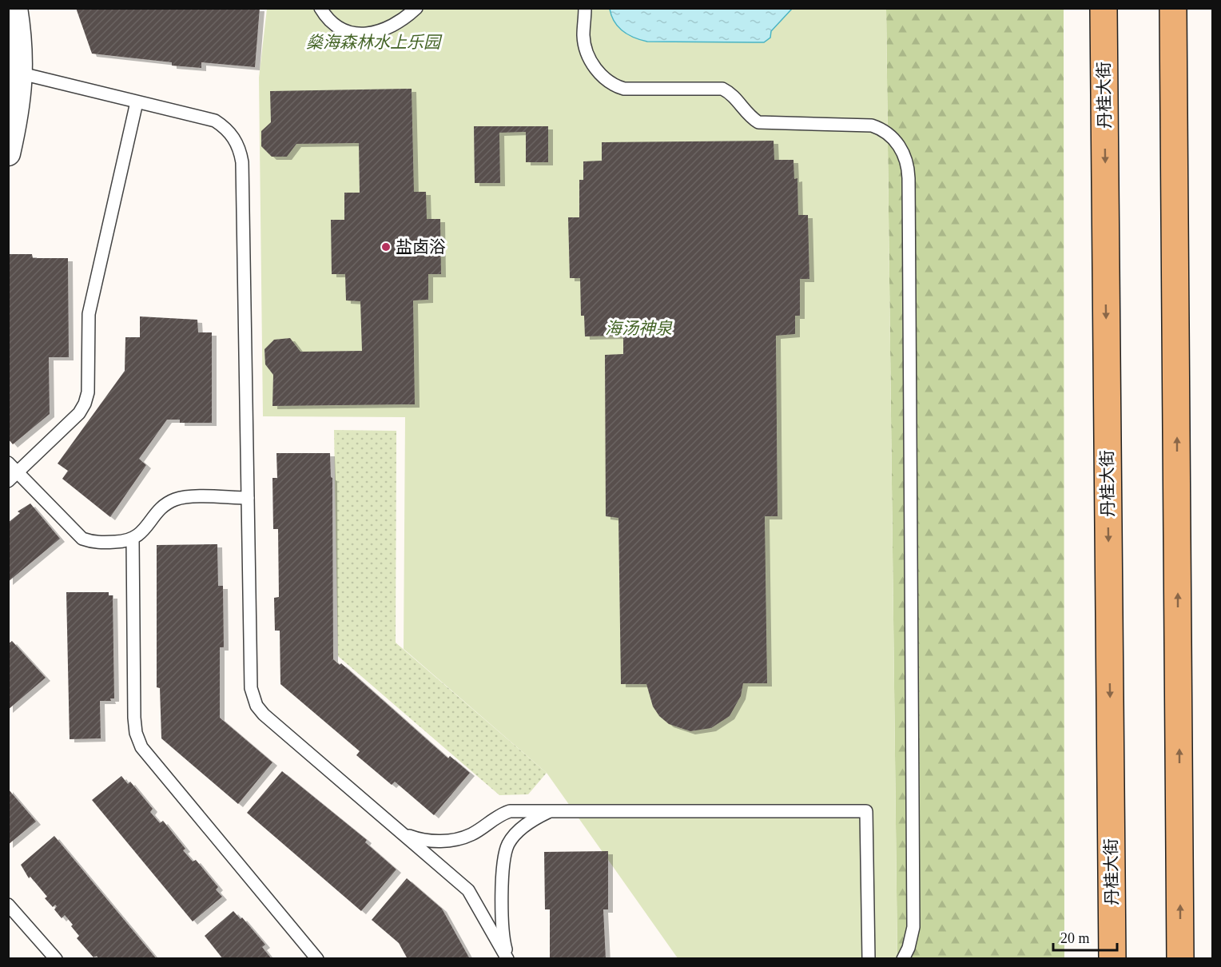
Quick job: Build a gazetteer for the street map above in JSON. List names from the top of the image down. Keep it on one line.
{"streets":{"main road":["丹桂大街"]},"parks":["燊海森林水上乐园","海汤神泉"],"places":["盐卤浴"],"scale_bar":"20 m"}
